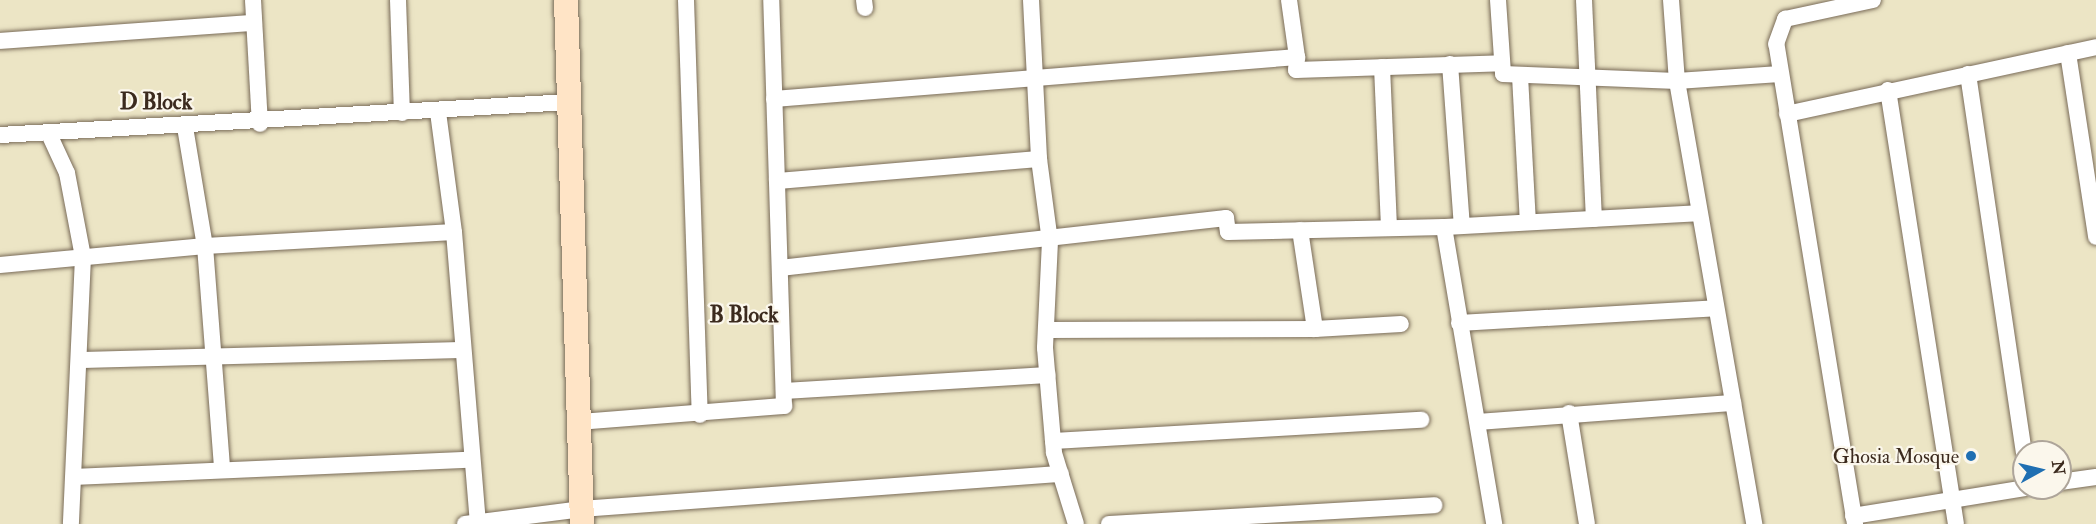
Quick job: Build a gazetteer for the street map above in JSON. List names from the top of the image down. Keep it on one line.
{"districts":["D Block","B Block"],"places":["Ghosia Mosque"],"north":"right"}
